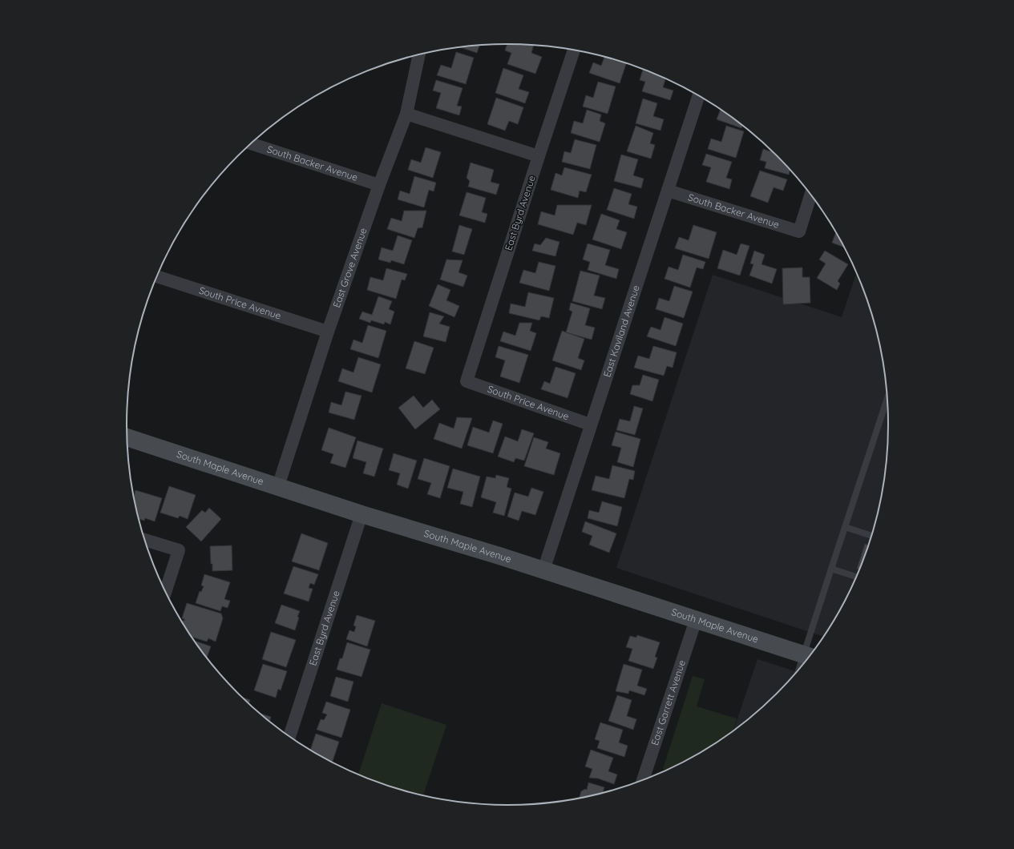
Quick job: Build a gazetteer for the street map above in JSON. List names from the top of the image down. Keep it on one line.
{"streets":{"main road":["South Maple Avenue"],"street":["South Backer Avenue","East Byrd Avenue","East Grove Avenue","South Price Avenue","East Kaviland Avenue","East Garrett Avenue"]},"crossings":[["South Backer Avenue","East Grove Avenue"],["South Backer Avenue","East Kaviland Avenue"],["East Byrd Avenue","South Price Avenue"],["East Byrd Avenue","South Maple Avenue"],["East Grove Avenue","South Price Avenue"],["East Grove Avenue","South Maple Avenue"],["South Price Avenue","East Kaviland Avenue"],["East Kaviland Avenue","South Maple Avenue"],["South Maple Avenue","East Garrett Avenue"]]}
